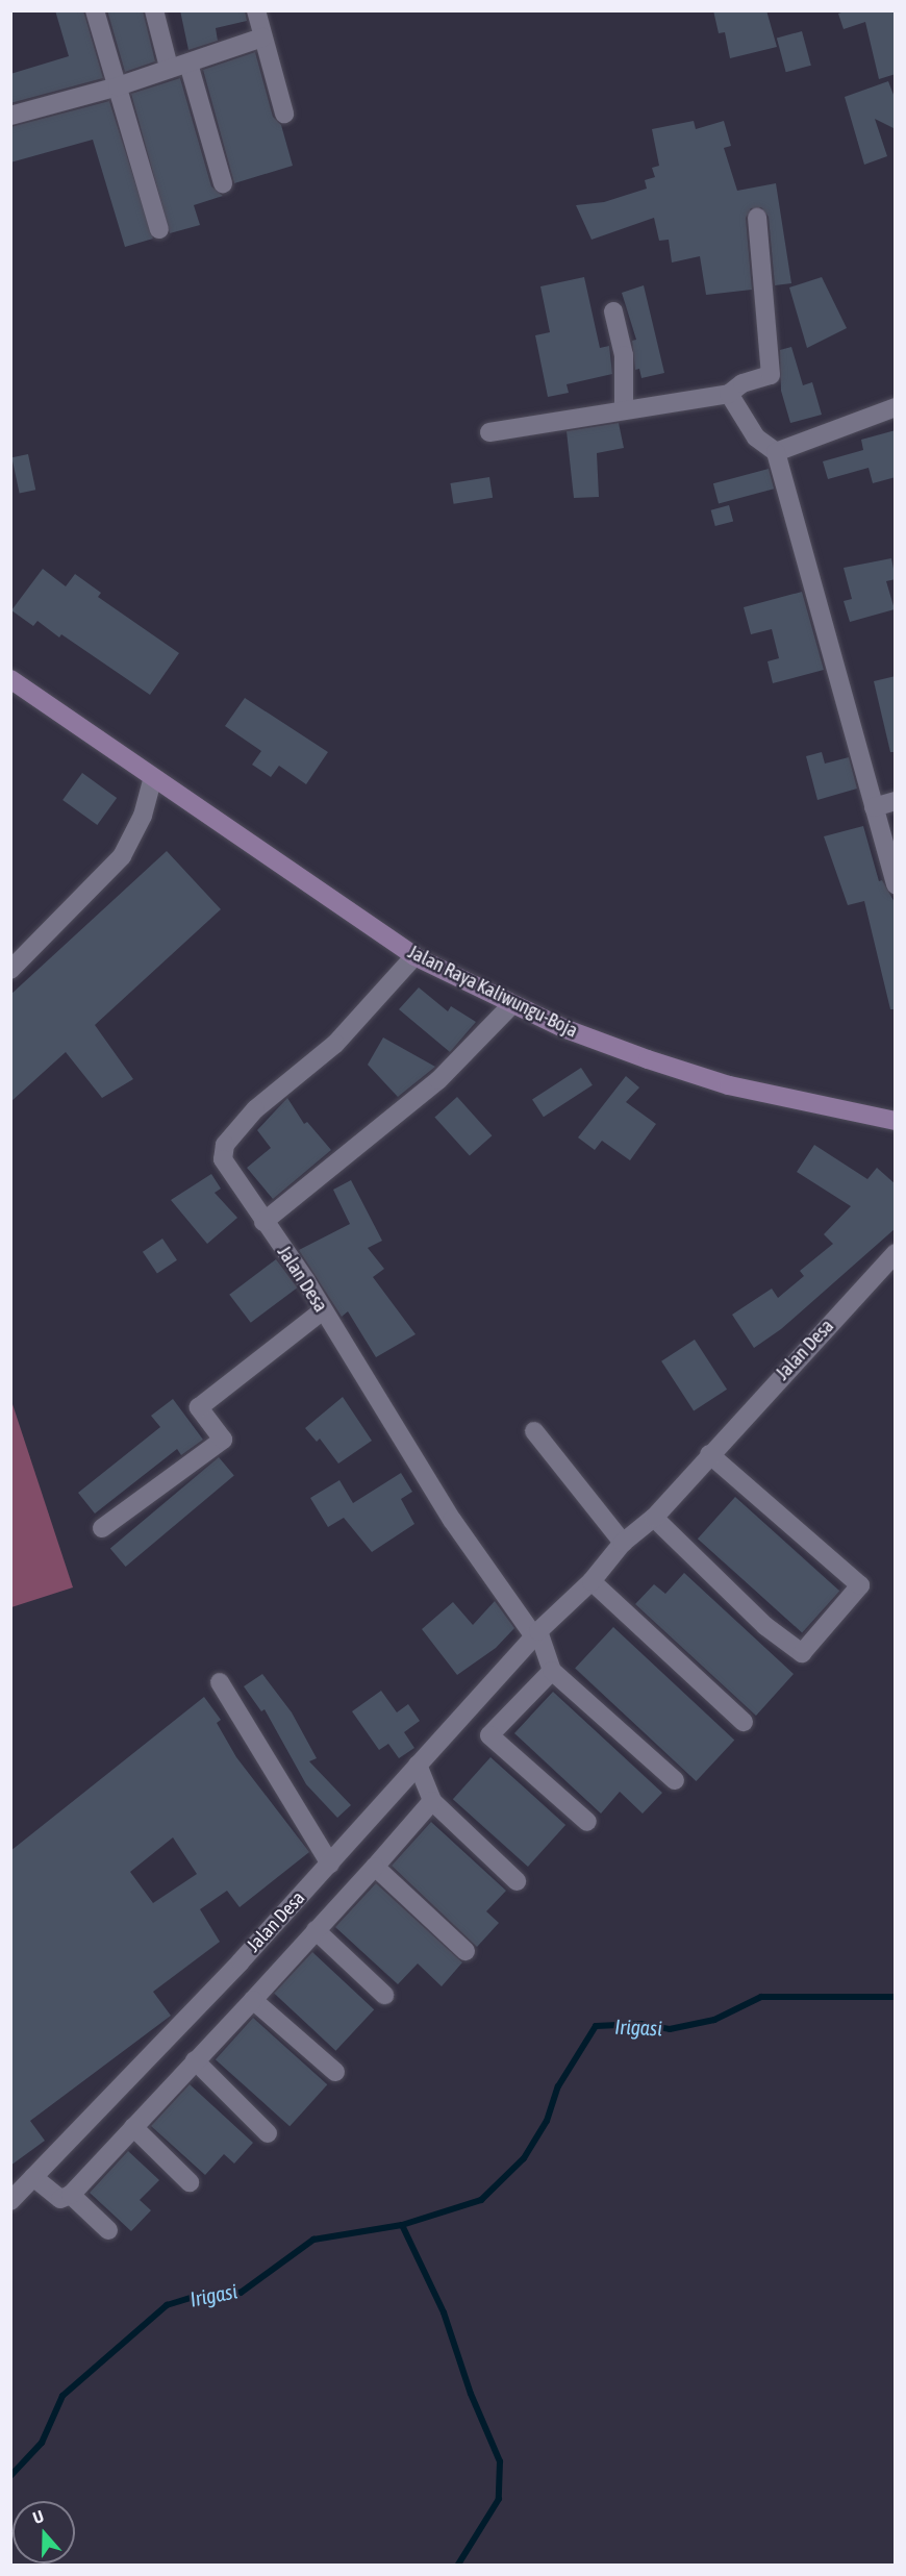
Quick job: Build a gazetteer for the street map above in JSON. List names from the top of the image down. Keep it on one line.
{"streets":{"main road":["Jalan Raya Kaliwungu-Boja"],"street":["Jalan Desa"]},"crossings":[["Jalan Raya Kaliwungu-Boja","Jalan Desa"]],"water":["Irigasi"],"north":"top"}
